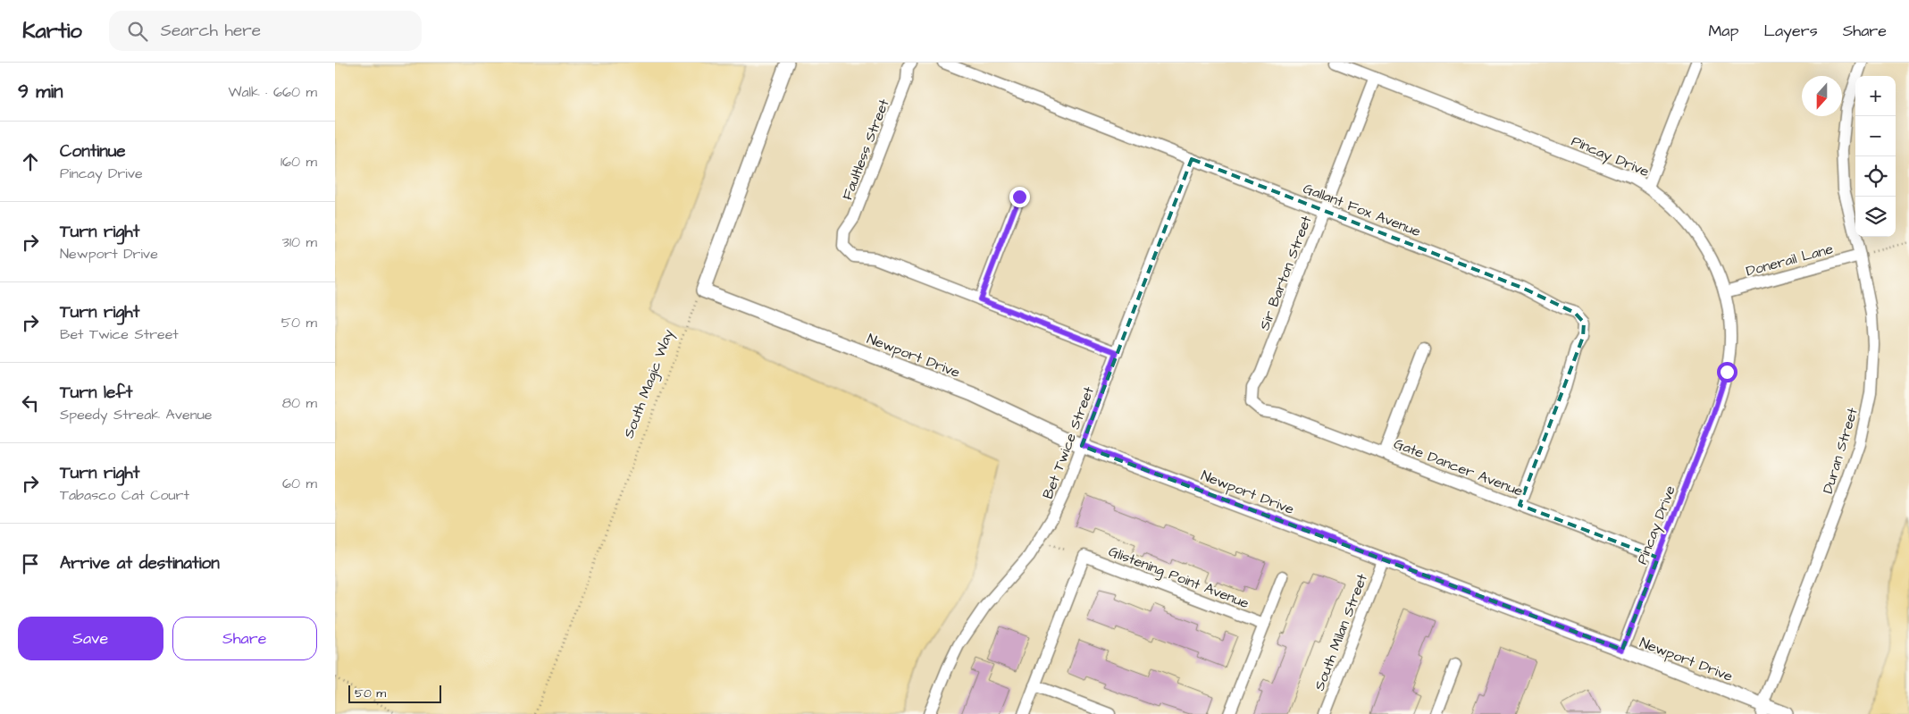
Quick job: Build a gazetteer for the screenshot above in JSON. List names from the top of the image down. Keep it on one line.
{"streets":{"street":["Faultless Street","Pincay Drive","Gallant Fox Avenue","Donerail Lane","Sir Barton Street","Newport Drive","Bet Twice Street","Duran Street","Gate Dancer Avenue","Glistening Point Avenue","South Milan Street"],"path":["South Magic Way"]},"crossings":[["Pincay Drive","Donerail Lane"],["Pincay Drive","Sir Barton Street"],["Pincay Drive","Newport Drive"],["Pincay Drive","Gate Dancer Avenue"],["Gallant Fox Avenue","Sir Barton Street"],["Gallant Fox Avenue","Bet Twice Street"],["Gallant Fox Avenue","Gate Dancer Avenue"],["Donerail Lane","Duran Street"],["Sir Barton Street","Gate Dancer Avenue"],["Newport Drive","South Magic Way"],["Newport Drive","Bet Twice Street"],["Newport Drive","Duran Street"],["Newport Drive","South Milan Street"]],"scale_bar":"50 m","north":"bottom","page":{"header":"Kartio","search":"Search here","nav":["Map","Layers","Share"],"heading":["9 min","Walk · 660 m"],"map_buttons":["+","−"],"list":[["Continue","Pincay Drive","160 m"],["Turn right","Newport Drive","310 m"],["Turn right","Bet Twice Street","50 m"],["Turn left","Speedy Streak Avenue","80 m"],["Turn right","Tabasco Cat Court","60 m"],"Arrive at destination"],"buttons":["Save","Share"],"scale":"50 m"}}
